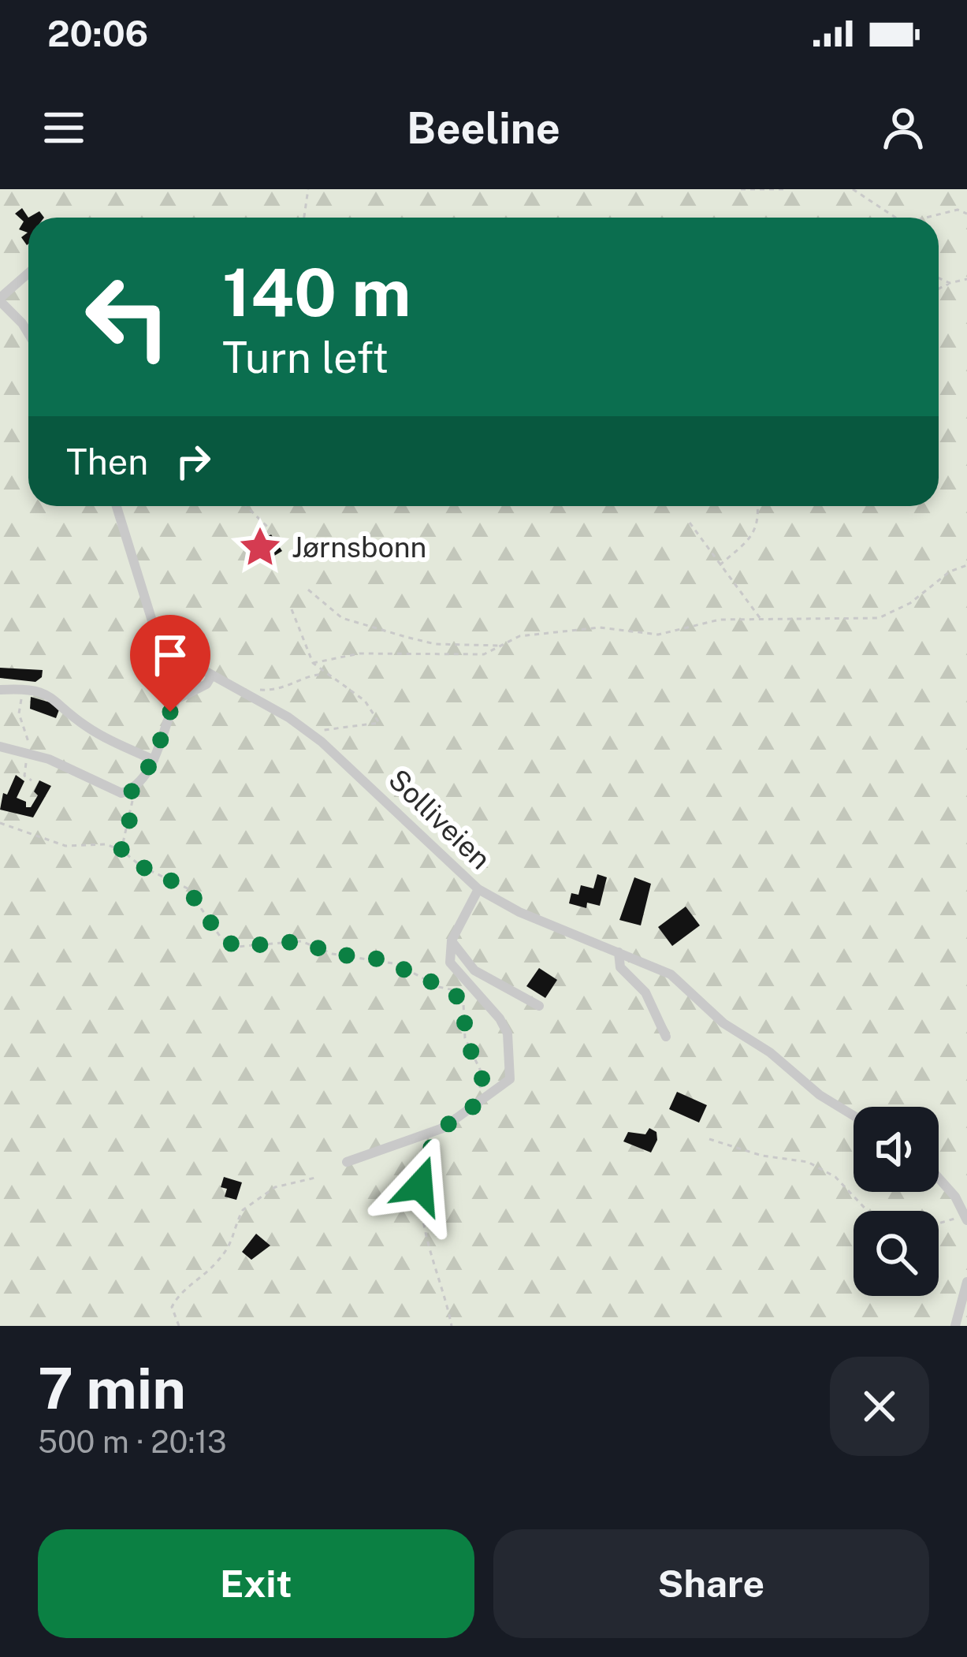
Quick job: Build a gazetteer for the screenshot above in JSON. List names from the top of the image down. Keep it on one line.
{"streets":{"street":["Solliveien"]},"places":{"place":["Jørnsbonn"]},"page":{"status":"20:06","header":"Beeline","turn":["140 m","Turn left"],"then":"Then","heading":["7 min","500 m · 20:13"],"buttons":["Exit","Share"]}}
